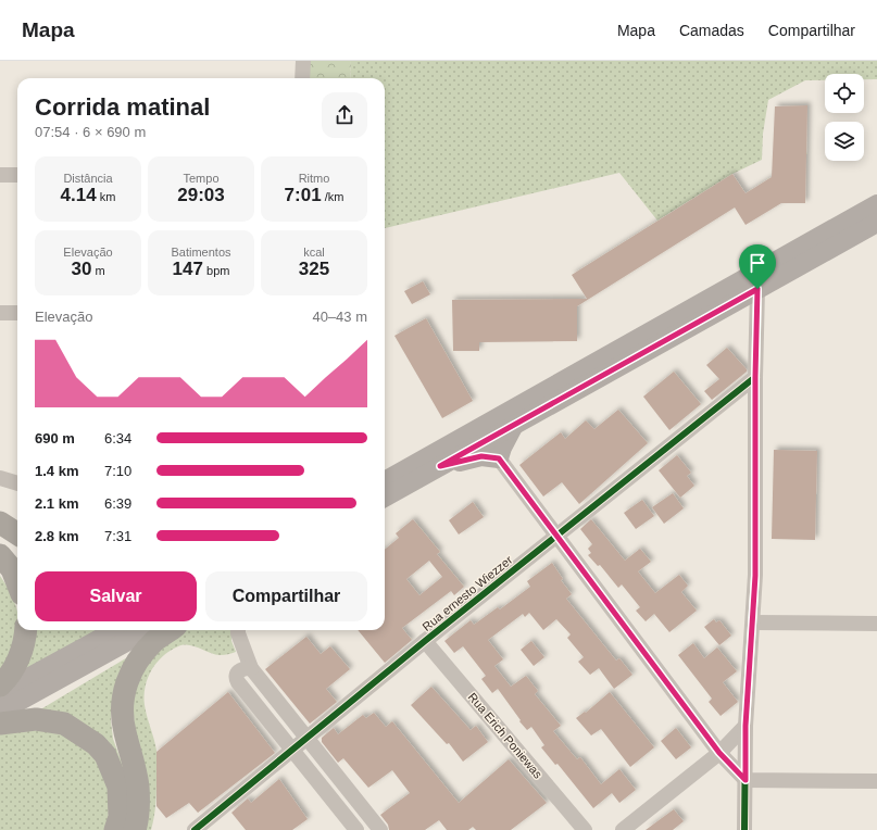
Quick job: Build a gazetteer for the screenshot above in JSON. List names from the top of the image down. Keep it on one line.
{"streets":{"street":["Rua ernesto Wiezzer","Rua Erich Poniewas"]},"crossings":[["Rua ernesto Wiezzer","Rua Erich Poniewas"]],"page":{"header":"Mapa","nav":["Mapa","Camadas","Compartilhar"],"heading":["Corrida matinal","07:54 · 6 × 690 m"],"stats":[["Distância","4.14 km"],["Tempo","29:03"],["Ritmo","7:01 /km"],["Elevação","30 m"],["Batimentos","147 bpm"],["kcal","325"]],"chart":["Elevação","40–43 m"],"list":[{"name":"690 m","note":"6:34"},{"name":"1.4 km","note":"7:10"},{"name":"2.1 km","note":"6:39"},{"name":"2.8 km","note":"7:31"}],"buttons":["Salvar","Compartilhar"]}}
